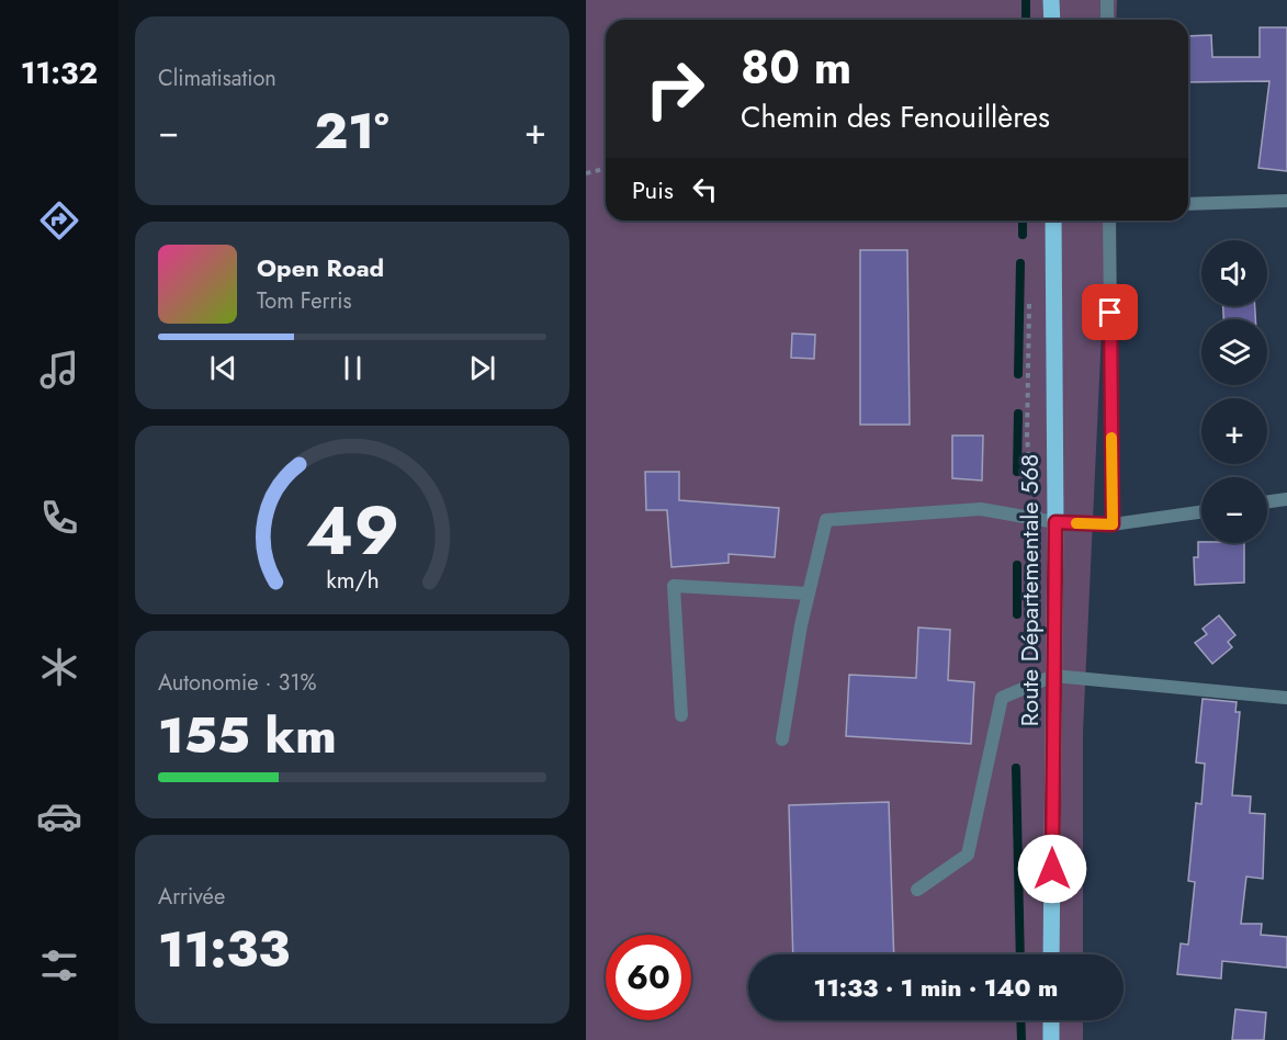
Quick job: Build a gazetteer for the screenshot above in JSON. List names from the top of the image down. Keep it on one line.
{"streets":{"main road":["Route Départementale 568"]},"page":{"tabs":"11:32","tile":["Climatisation",["Autonomie · 31%","155 km"],["Arrivée","11:33"]],"turn":["80 m","Chemin des Fenouillères"],"heat":["−","21°","+"],"then":"Puis","map_buttons":["+","−"],"song":["Open Road","Tom Ferris"],"limit":"60","trip":"11:33 · 1 min · 140 m","gauge":["49","km/h"]}}
